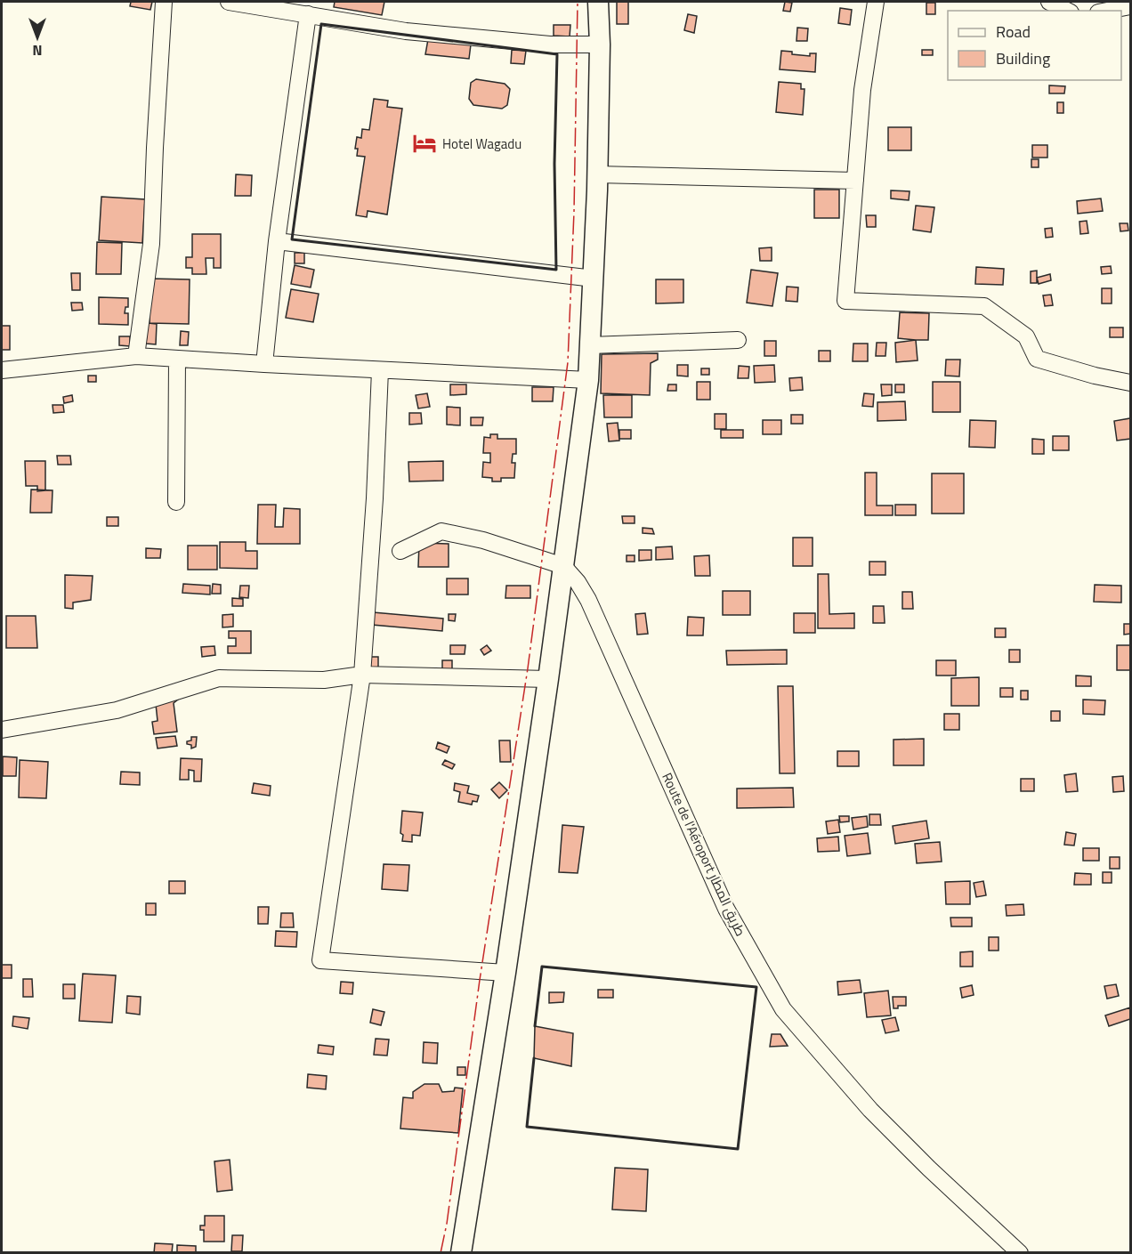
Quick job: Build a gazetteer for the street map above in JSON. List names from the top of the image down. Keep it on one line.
{"streets":{"street":["Route de l'Aéroport طريق المطار"]},"places":{"hotel":["Hotel Wagadu"]},"legend":["Road","Building"],"north":"bottom"}
